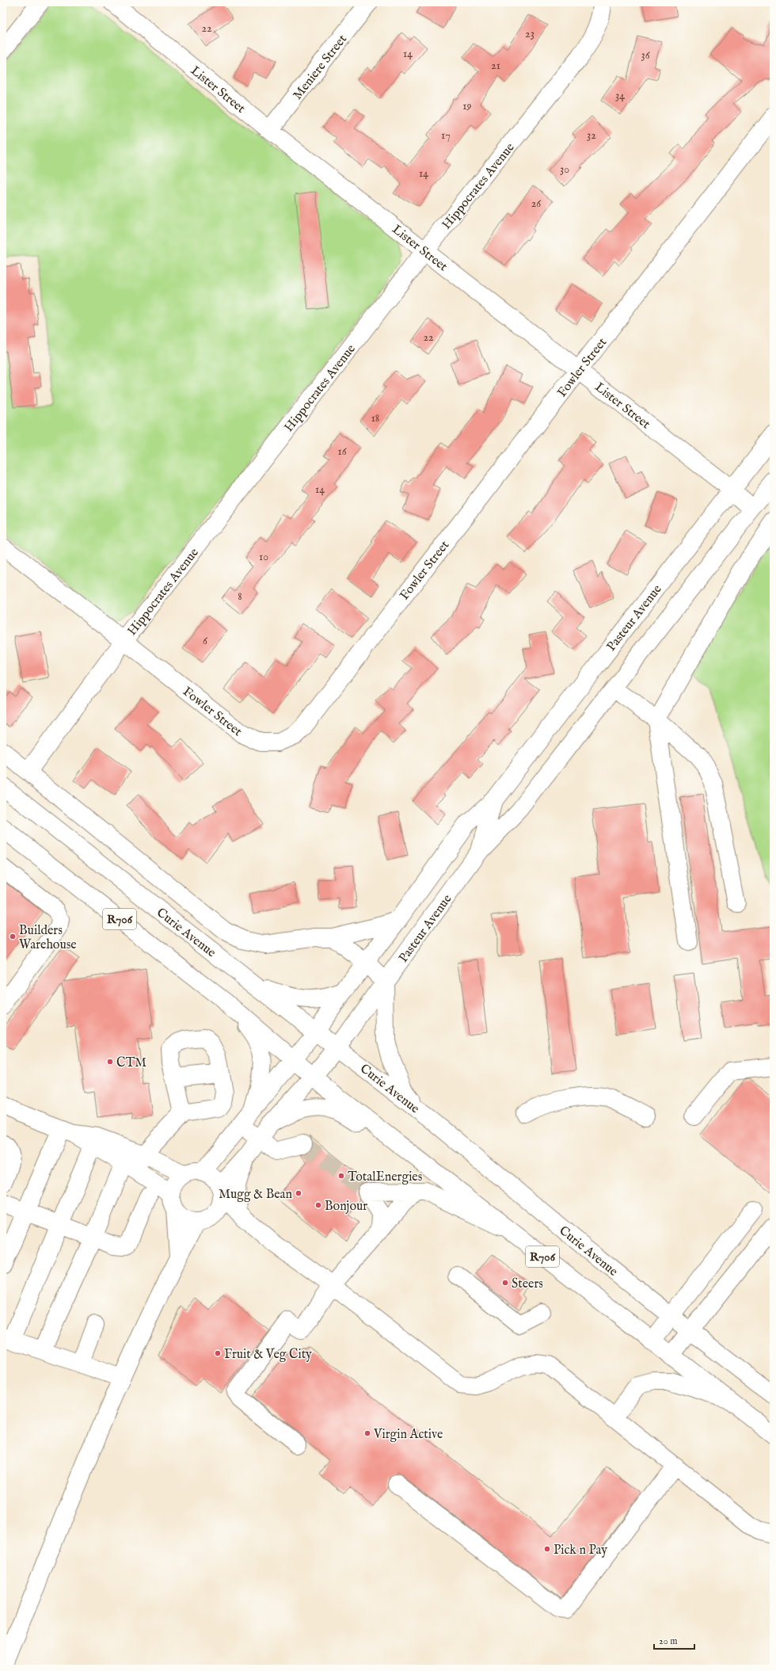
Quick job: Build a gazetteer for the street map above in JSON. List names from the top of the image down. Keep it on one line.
{"streets":{"street":["Meniere Street","Lister Street","Hippocrates Avenue","Fowler Street","Pasteur Avenue","R706","Curie Avenue"]},"crossings":[["Meniere Street","Lister Street"],["Lister Street","Hippocrates Avenue"],["Lister Street","Fowler Street"],["Lister Street","Pasteur Avenue"],["Hippocrates Avenue","Fowler Street"],["Hippocrates Avenue","Curie Avenue"],["Pasteur Avenue","R706"],["Pasteur Avenue","Curie Avenue"]],"places":["Builders Warehouse","CTM","TotalEnergies","Mugg & Bean","Bonjour","Steers","Fruit & Veg City","Virgin Active","Pick n Pay"],"house_numbers":["22","23","14","36","21","34","19","17","32","30","14","26","22","18","16","14","10","8","6"],"scale_bar":"20 m"}
